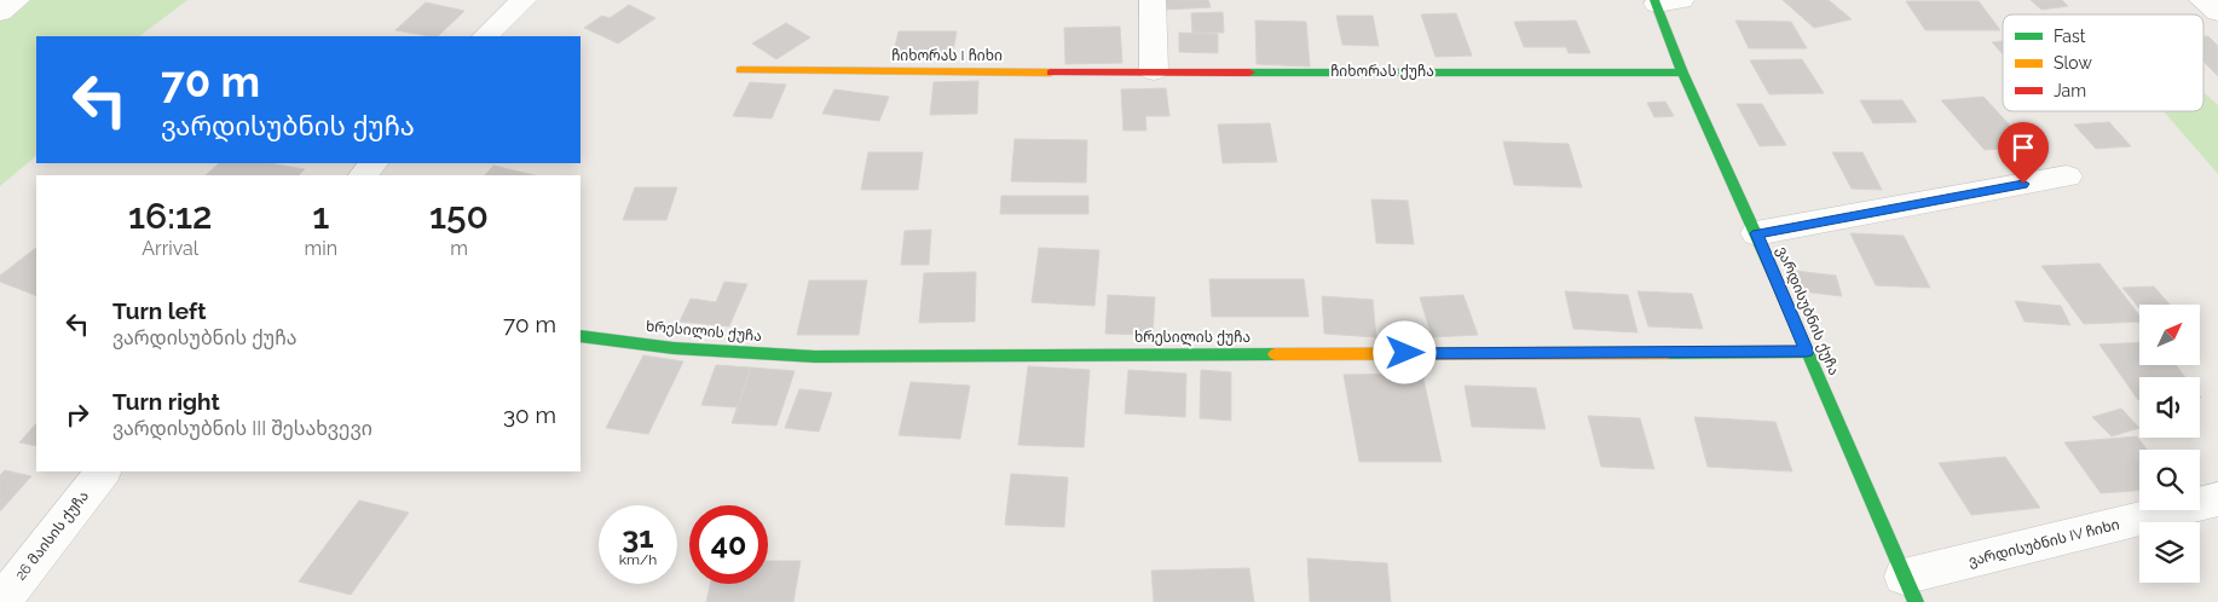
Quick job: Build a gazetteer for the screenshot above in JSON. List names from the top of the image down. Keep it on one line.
{"streets":{"street":["ჩიხორას I ჩიხი","ჩიხორას ქუჩა","ვარდისუბნის ქუჩა","ხრესილის ქუჩა","26 მაისის ქუჩა","ვარდისუბნის IV ჩიხი"]},"crossings":[["ჩიხორას I ჩიხი","ჩიხორას ქუჩა"],["ჩიხორას ქუჩა","ვარდისუბნის ქუჩა"],["ვარდისუბნის ქუჩა","ხრესილის ქუჩა"],["ვარდისუბნის ქუჩა","ვარდისუბნის IV ჩიხი"]],"legend":["Fast","Slow","Jam"],"north":"top right","page":{"turn":["70 m","ვარდისუბნის ქუჩა"],"eta":["16:12","Arrival","1","min","150","m"],"list":[{"name":"Turn left","note":"ვარდისუბნის ქუჩა","value":"70 m"},{"name":"Turn right","note":"ვარდისუბნის III შესახვევი","value":"30 m"}],"speed":"31 km/h","limit":"40"}}
